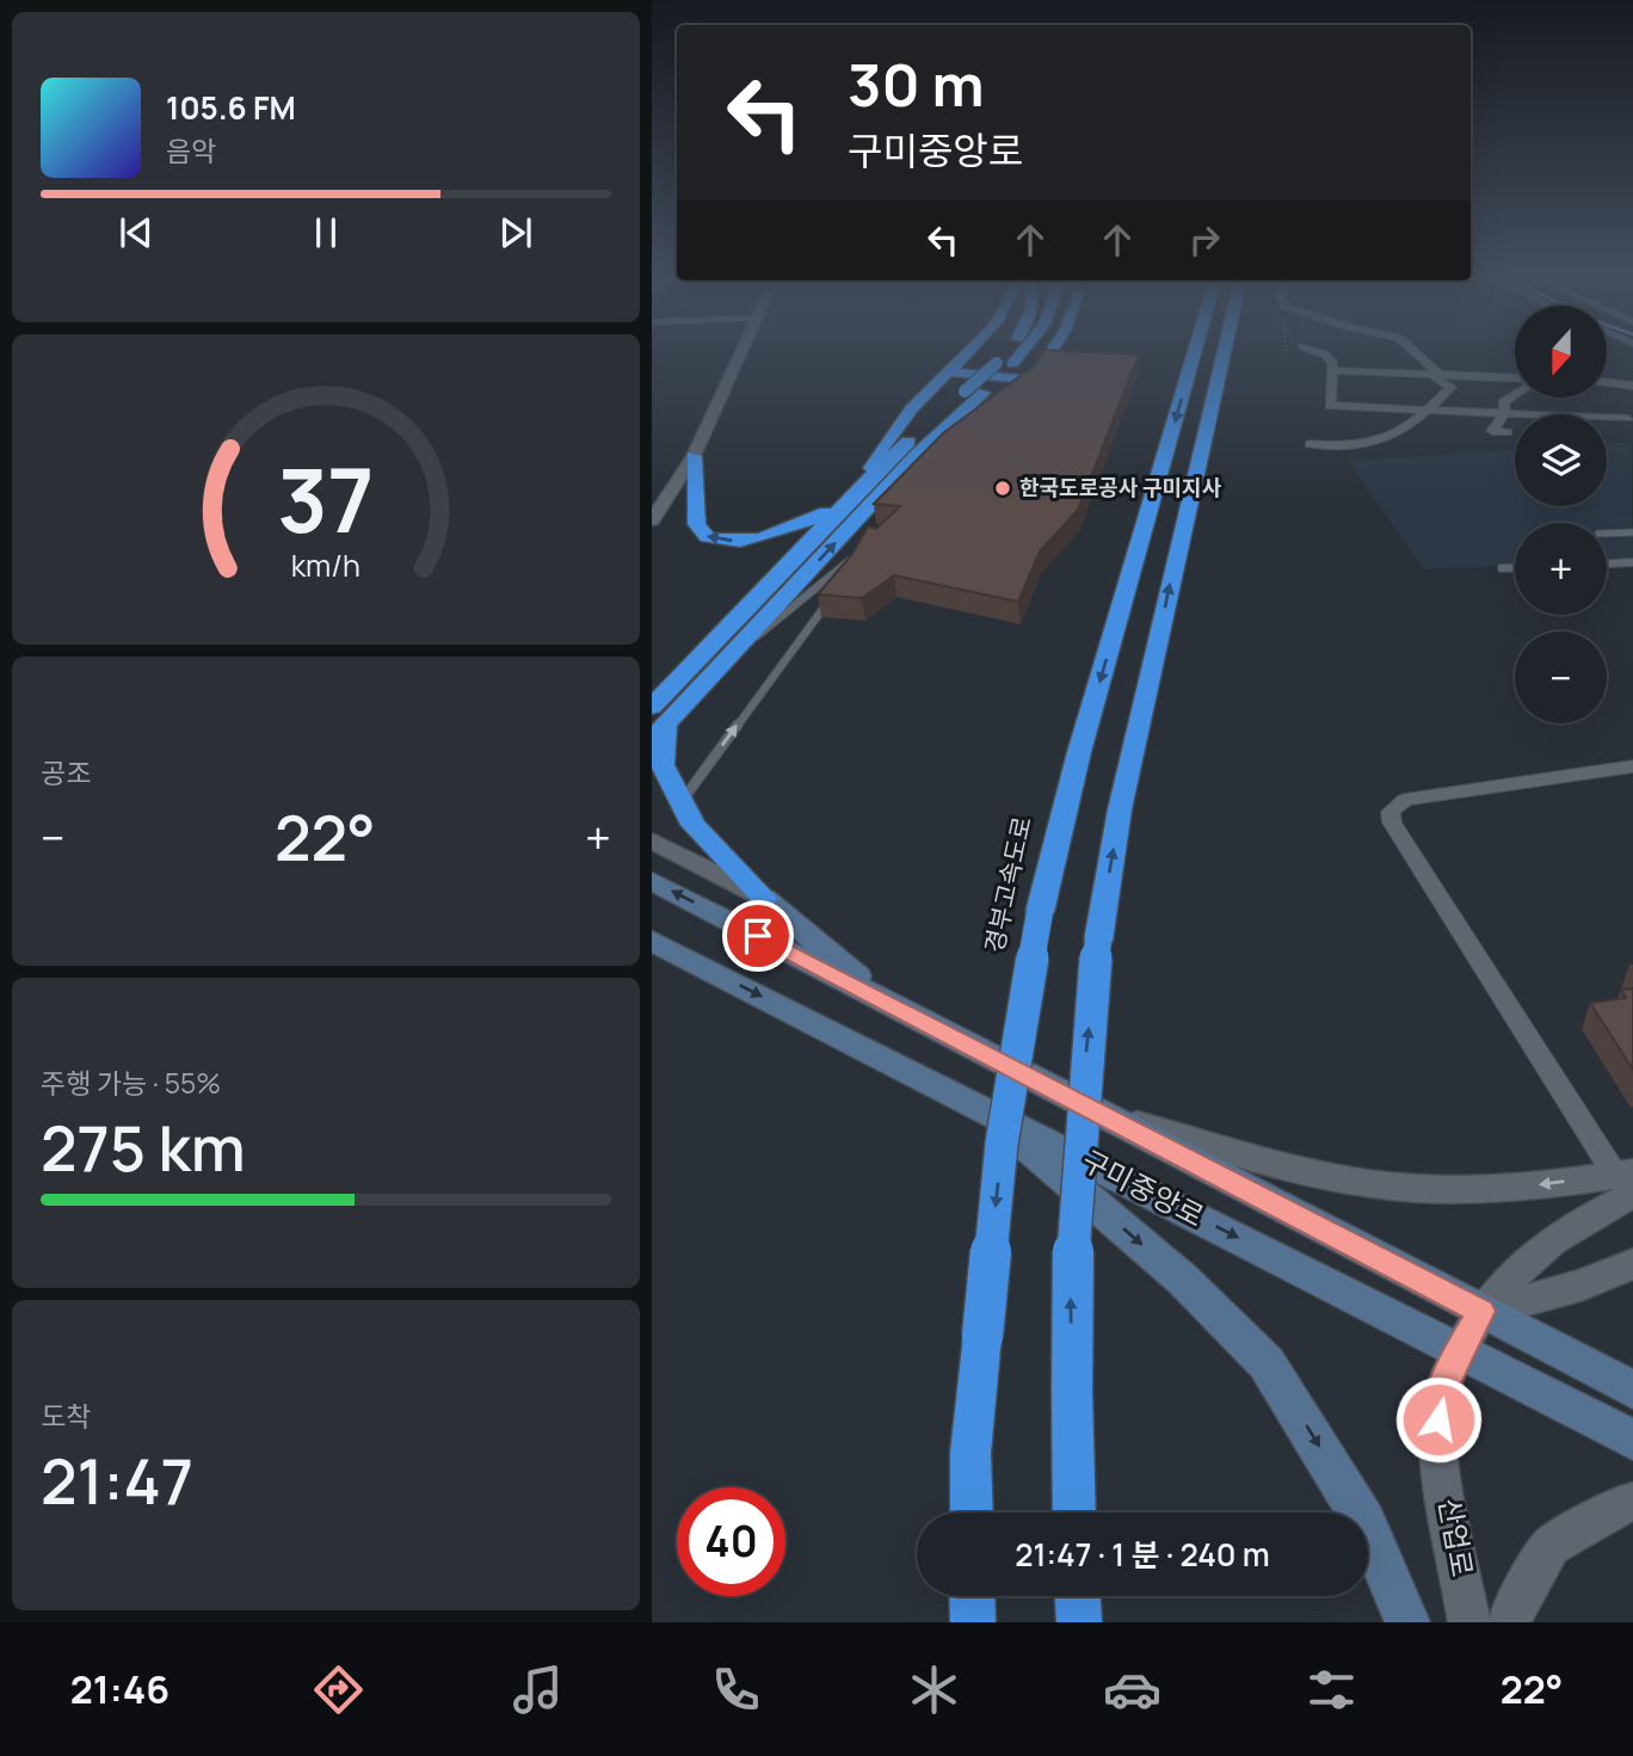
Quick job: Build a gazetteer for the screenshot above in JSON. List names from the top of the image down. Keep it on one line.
{"streets":{"highway":["경부고속도로"],"main road":["구미중앙로"],"street":["산업로"]},"crossings":[["구미중앙로","산업로"]],"places":["한국도로공사 구미지사"],"north":"bottom","page":{"turn":["30 m","구미중앙로"],"song":["105.6 FM","음악"],"map_buttons":["+","−"],"tile":["공조",["주행 가능 · 55%","275 km"],["도착","21:47"]],"heat":["−","22°","+"],"limit":"40","trip":"21:47 · 1 분 · 240 m","tabs":["21:46","22°"],"gauge":["37","km/h"]}}
